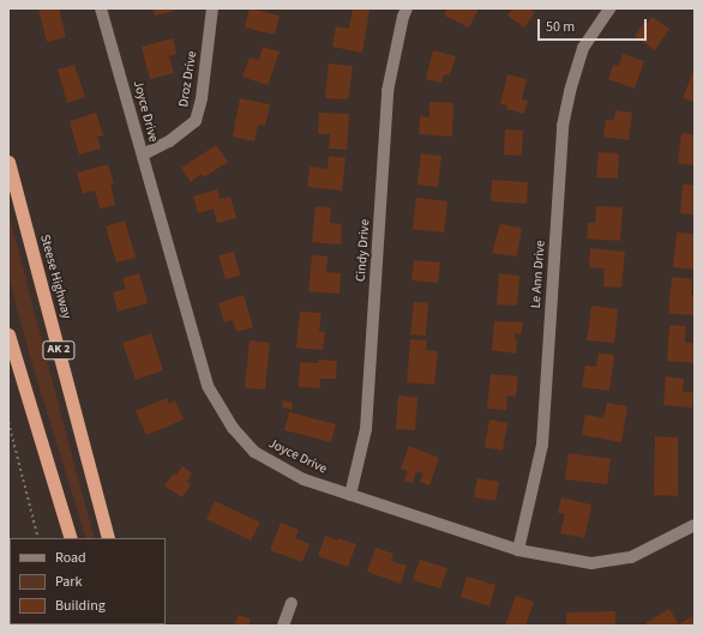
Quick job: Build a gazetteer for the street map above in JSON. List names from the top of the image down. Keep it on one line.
{"streets":{"highway":["Steese Highway","AK 2"],"street":["Droz Drive","Joyce Drive","Cindy Drive","Le Ann Drive"]},"crossings":[["Droz Drive","Joyce Drive"],["Joyce Drive","Cindy Drive"],["Joyce Drive","Le Ann Drive"]],"legend":["Road","Park","Building"],"scale_bar":"50 m"}
